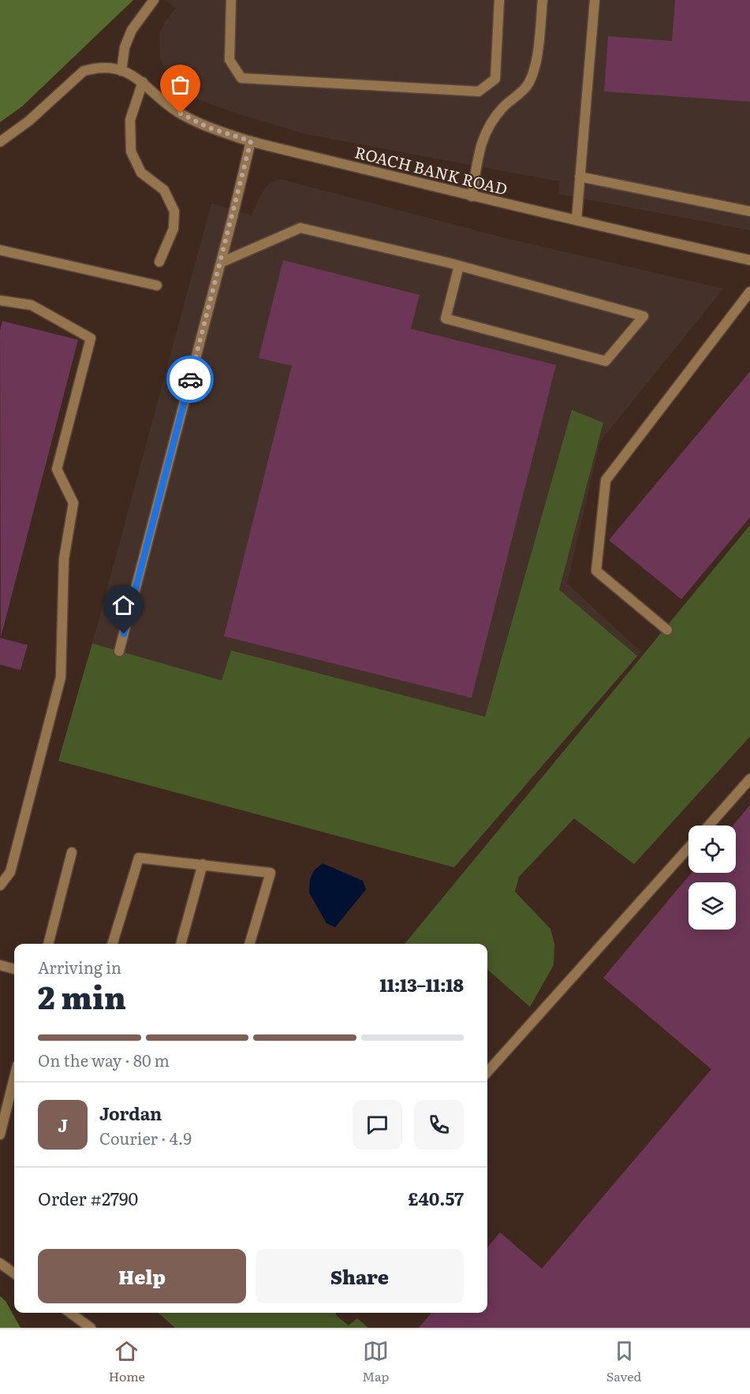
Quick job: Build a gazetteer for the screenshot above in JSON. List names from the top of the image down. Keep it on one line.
{"streets":{"street":["ROACH BANK ROAD"]},"page":{"heading":["2 min","Arriving in","11:13–11:18"],"panel":["Jordan","Courier · 4.9","Order #2790","£40.57"],"bar":"On the way · 80 m","round":"J","buttons":["Help","Share"],"tabs":["Home","Map","Saved"]}}
